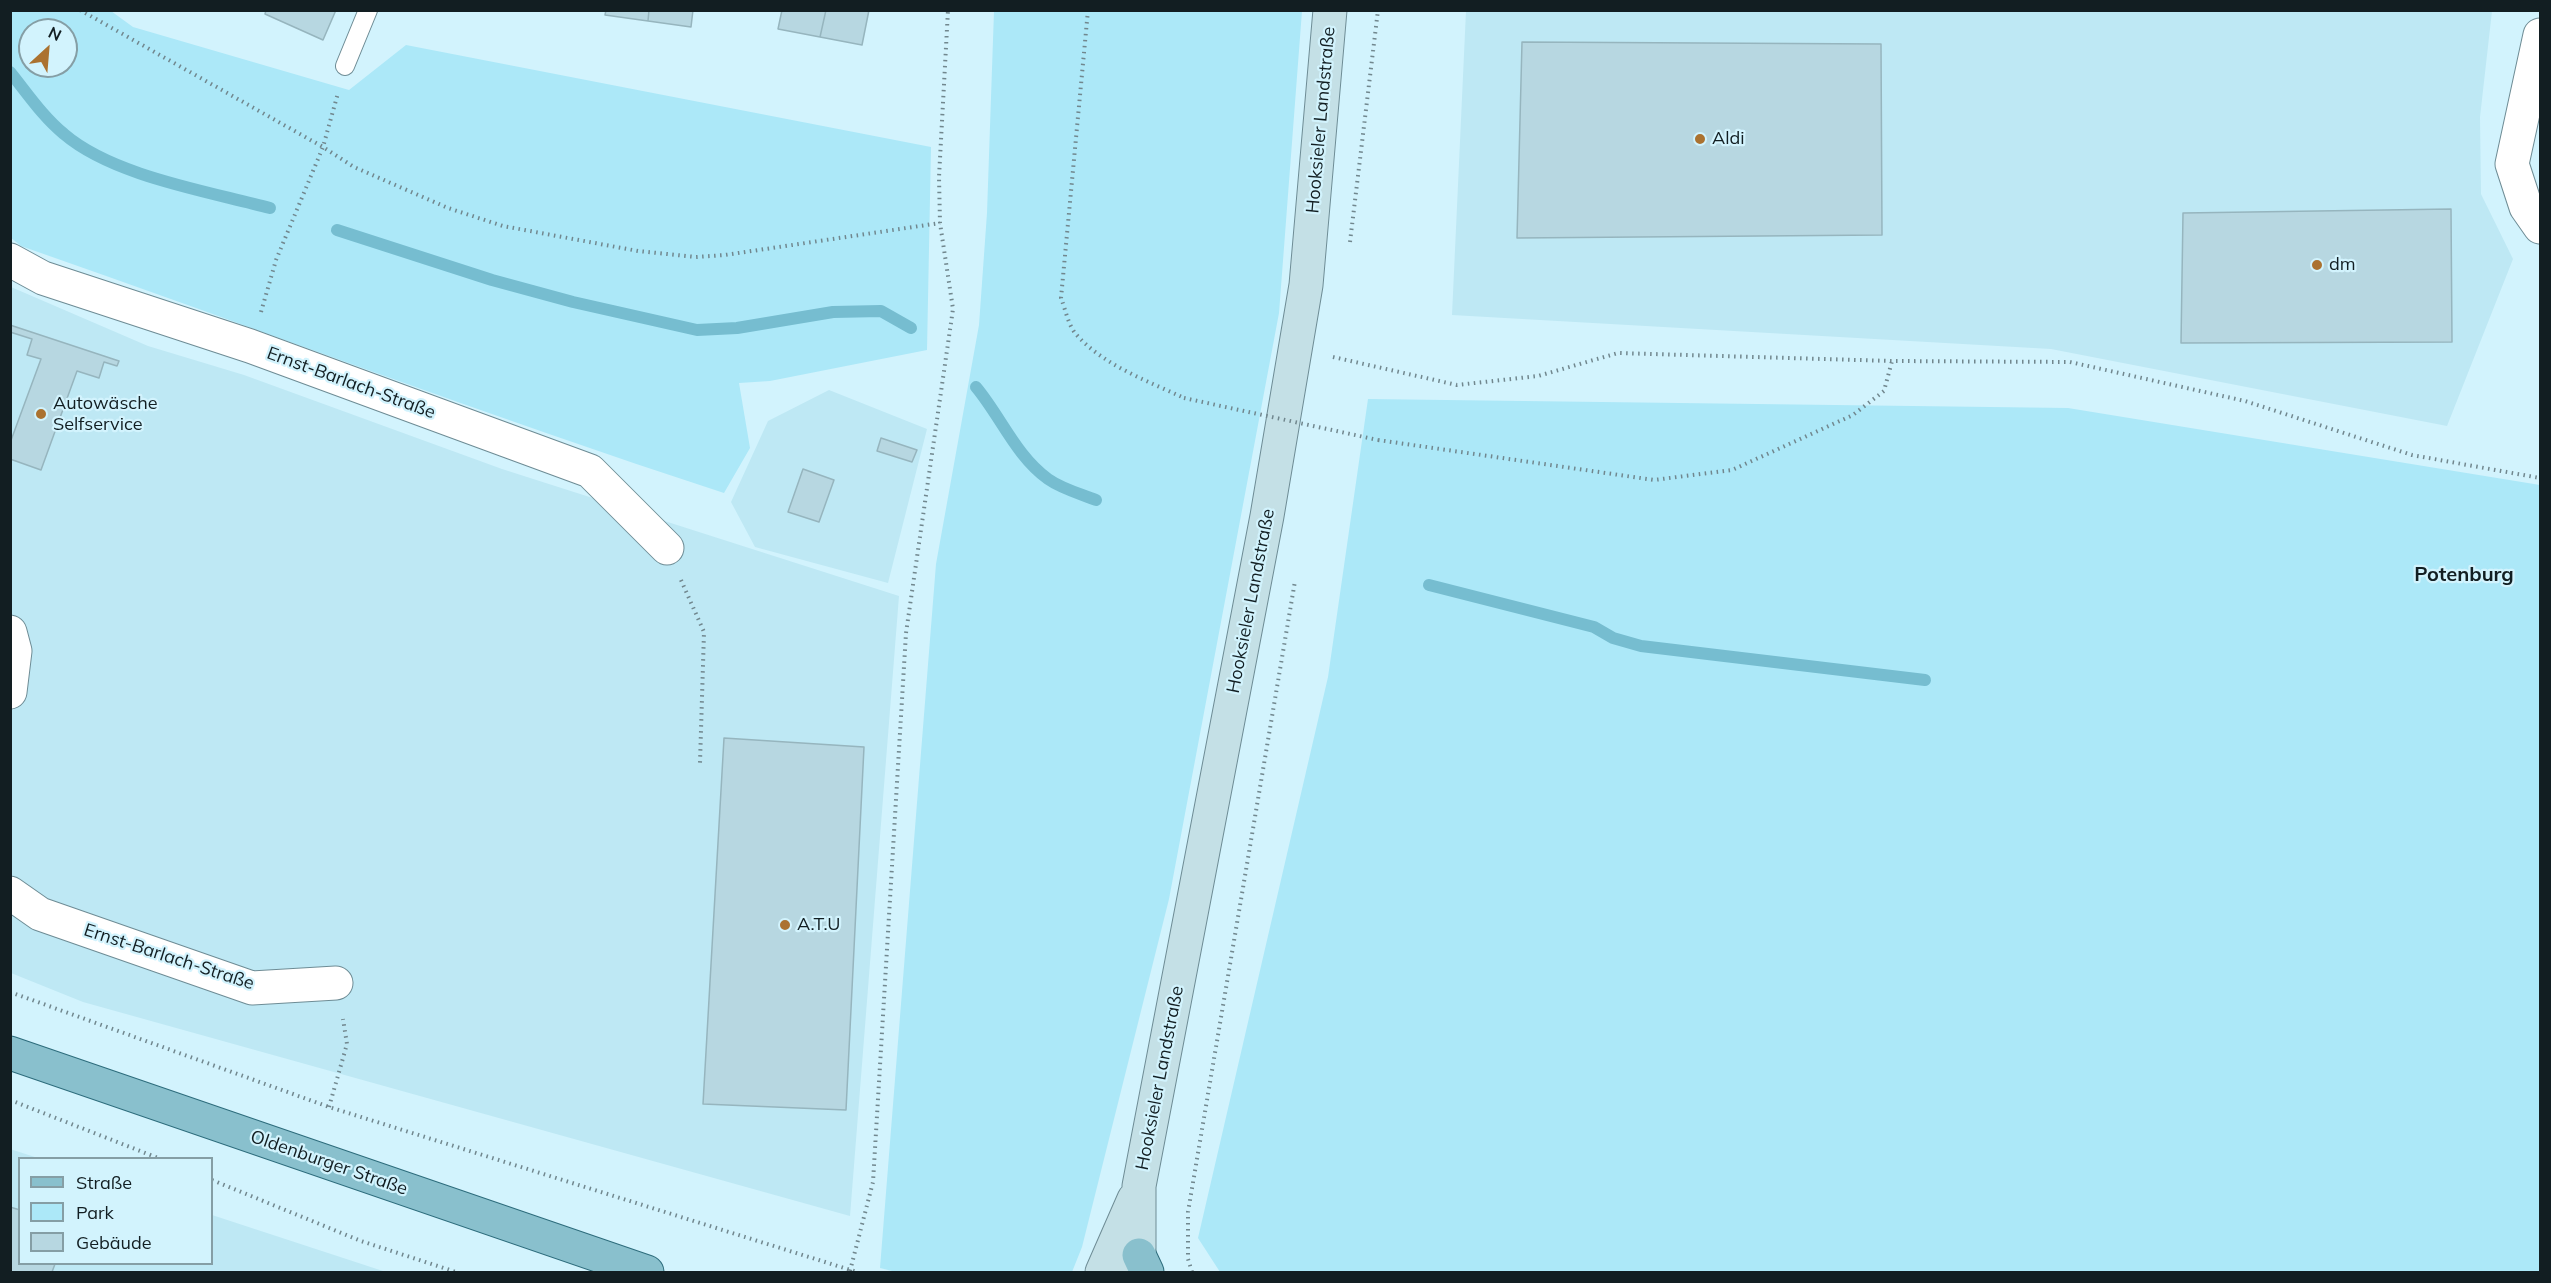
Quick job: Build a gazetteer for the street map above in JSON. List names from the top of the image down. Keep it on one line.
{"streets":{"main road":["Hooksieler Landstraße","Oldenburger Straße"],"street":["Ernst-Barlach-Straße"]},"districts":["Potenburg"],"places":["Aldi","dm","Autowäsche Selfservice","A.T.U"],"legend":["Straße","Park","Gebäude"],"north":"top right"}
